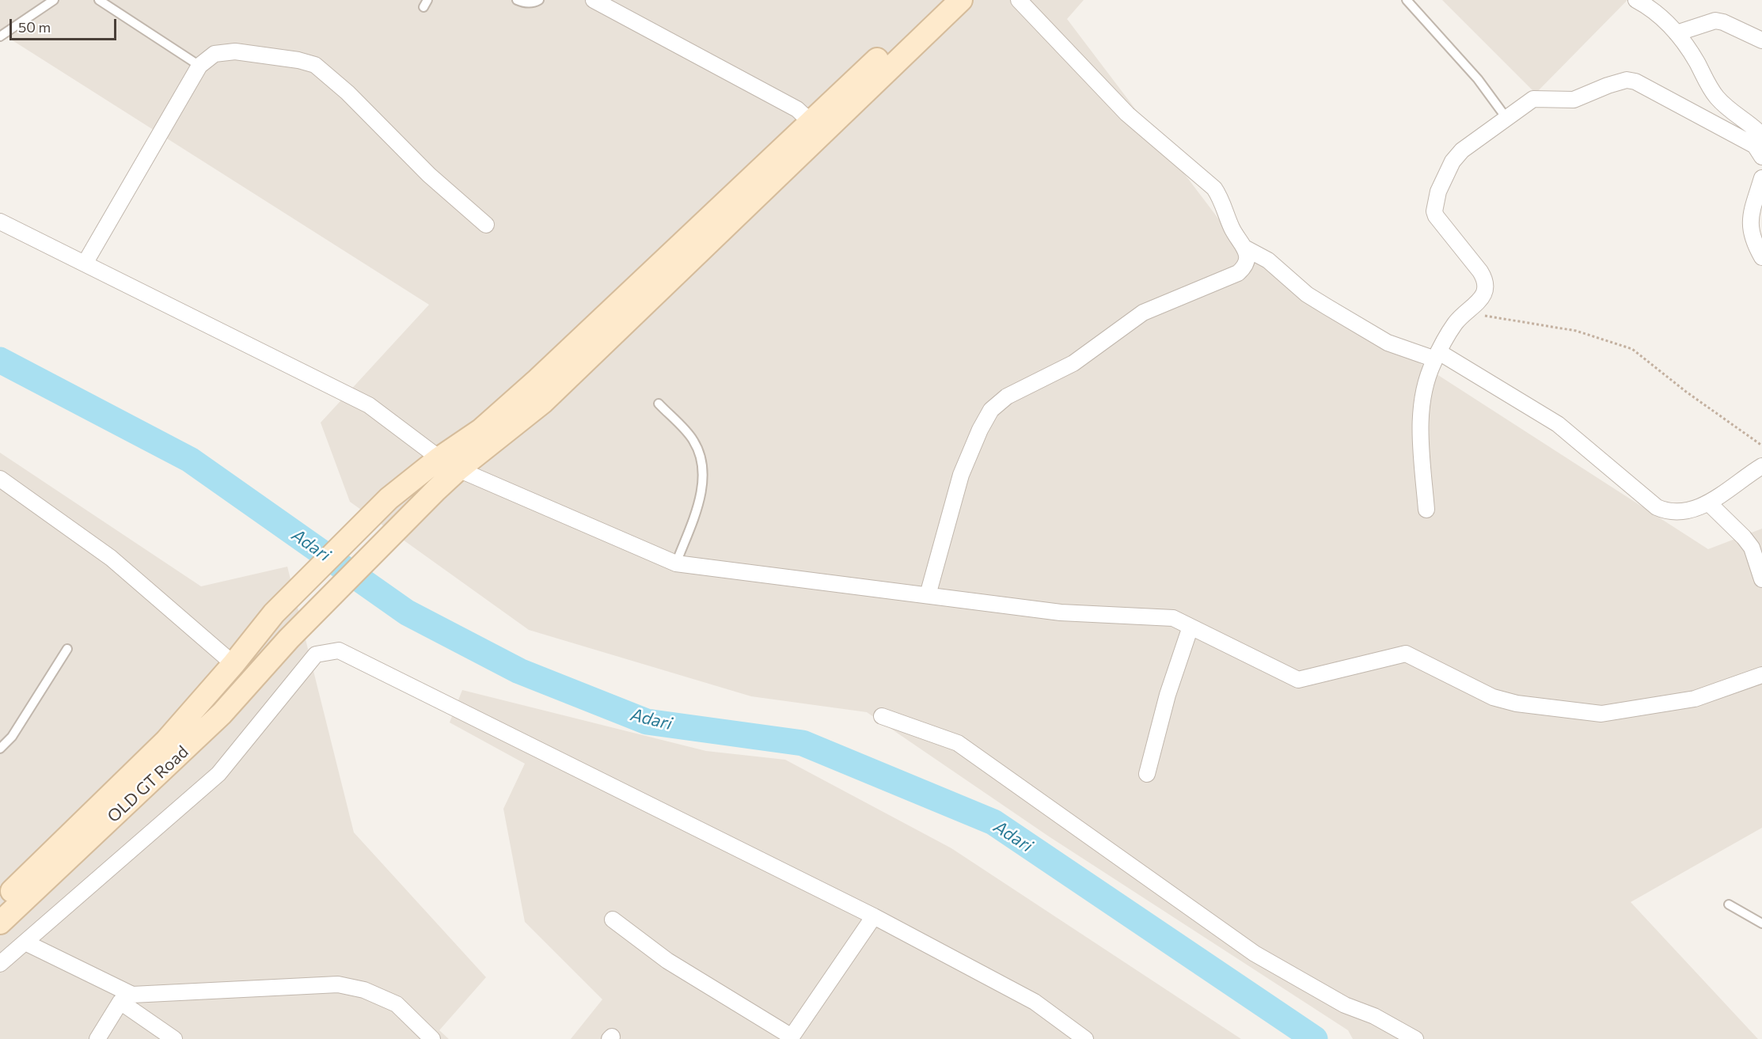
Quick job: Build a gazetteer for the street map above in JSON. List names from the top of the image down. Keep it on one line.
{"streets":{"main road":["OLD GT Road"]},"water":["Adari"],"scale_bar":"50 m"}
